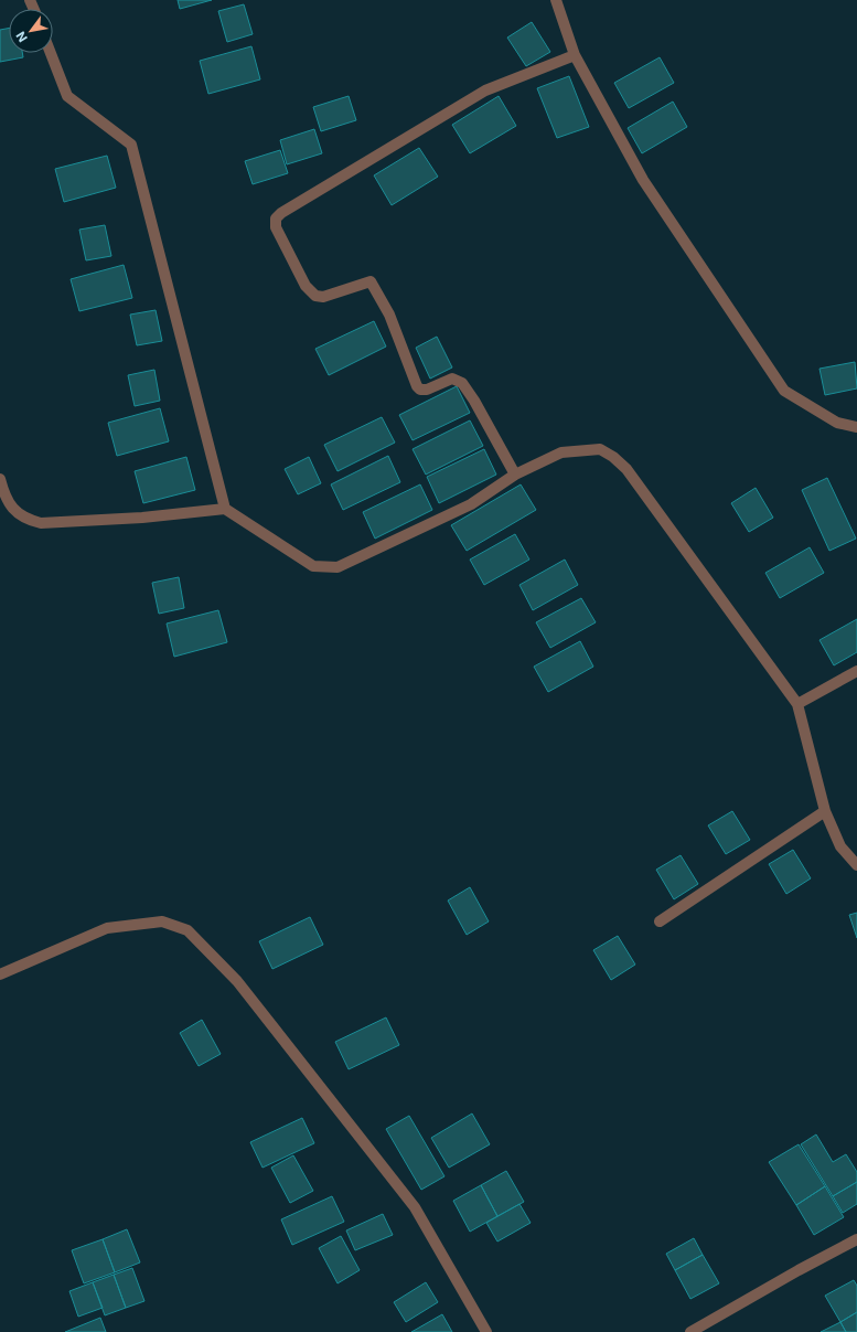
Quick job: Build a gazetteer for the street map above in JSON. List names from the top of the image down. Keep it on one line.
{"north":"bottom left"}
